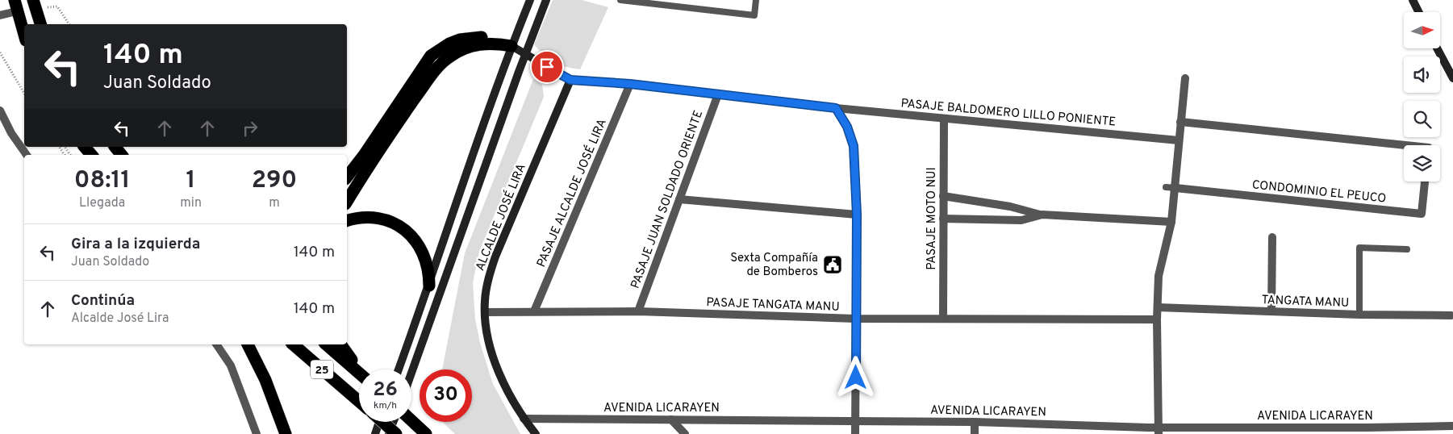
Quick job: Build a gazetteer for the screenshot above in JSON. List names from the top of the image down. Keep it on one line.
{"streets":{"highway":["25"],"street":["PASAJE BALDOMERO LILLO PONIENTE","CONDOMINIO EL PEUCO","PASAJE ALCALDE JOSÉ LIRA","PASAJE JUAN SOLDADO ORIENTE","ALCALDE JOSÉ LIRA","PASAJE MOTO NUI","TANGATA MANU","PASAJE TANGATA MANU","AVENIDA LICARAYEN"]},"crossings":[["PASAJE BALDOMERO LILLO PONIENTE","PASAJE ALCALDE JOSÉ LIRA"],["PASAJE BALDOMERO LILLO PONIENTE","PASAJE JUAN SOLDADO ORIENTE"],["PASAJE BALDOMERO LILLO PONIENTE","ALCALDE JOSÉ LIRA"],["PASAJE BALDOMERO LILLO PONIENTE","PASAJE MOTO NUI"],["PASAJE ALCALDE JOSÉ LIRA","PASAJE TANGATA MANU"],["PASAJE JUAN SOLDADO ORIENTE","PASAJE TANGATA MANU"],["ALCALDE JOSÉ LIRA","PASAJE TANGATA MANU"],["ALCALDE JOSÉ LIRA","AVENIDA LICARAYEN"],["PASAJE MOTO NUI","PASAJE TANGATA MANU"]],"places":{"public building":["Sexta Compañía de Bomberos"]},"north":"right","page":{"turn":["140 m","Juan Soldado"],"eta":["08:11","Llegada","1","min","290","m"],"list":[{"name":"Gira a la izquierda","note":"Juan Soldado","value":"140 m"},{"name":"Continúa","note":"Alcalde José Lira","value":"140 m"}],"speed":"26 km/h","limit":"30"}}
